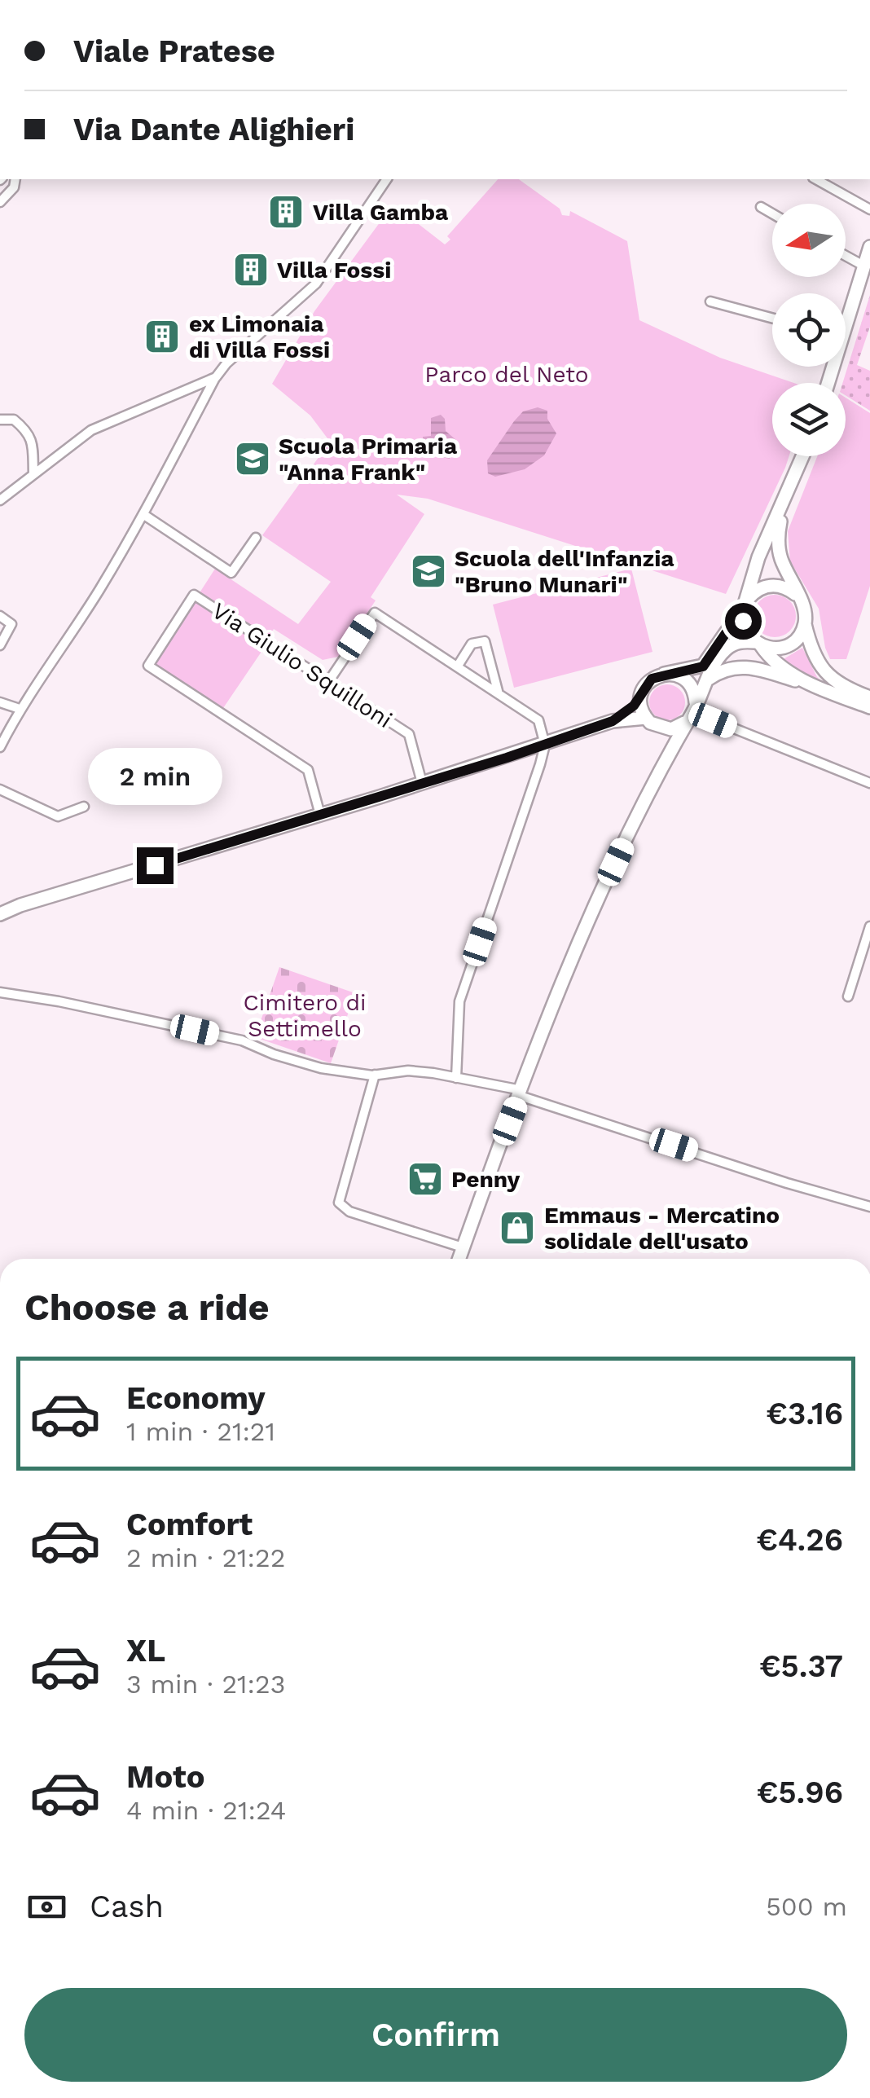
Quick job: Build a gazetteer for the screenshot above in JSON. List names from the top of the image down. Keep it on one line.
{"streets":{"street":["Via Giulio Squilloni"]},"parks":["Parco del Neto","Cimitero di Settimello"],"places":{"building":["Villa Gamba","Villa Fossi","ex Limonaia di Villa Fossi"],"school or university":["Scuola Primaria \"Anna Frank\"","Scuola dell'Infanzia \"Bruno Munari\""],"supermarket":["Penny"],"shop":["Emmaus - Mercatino solidale dell'usato"]},"north":"left","page":{"banner":["Viale Pratese","Via Dante Alighieri"],"bubble":"2 min","heading":"Choose a ride","list":[{"name":"Economy","note":"1 min · 21:21","value":"€3.16"},{"name":"Comfort","note":"2 min · 21:22","value":"€4.26"},{"name":"XL","note":"3 min · 21:23","value":"€5.37"},{"name":"Moto","note":"4 min · 21:24","value":"€5.96"}],"pay":["Cash","500 m"],"buttons":"Confirm"}}
